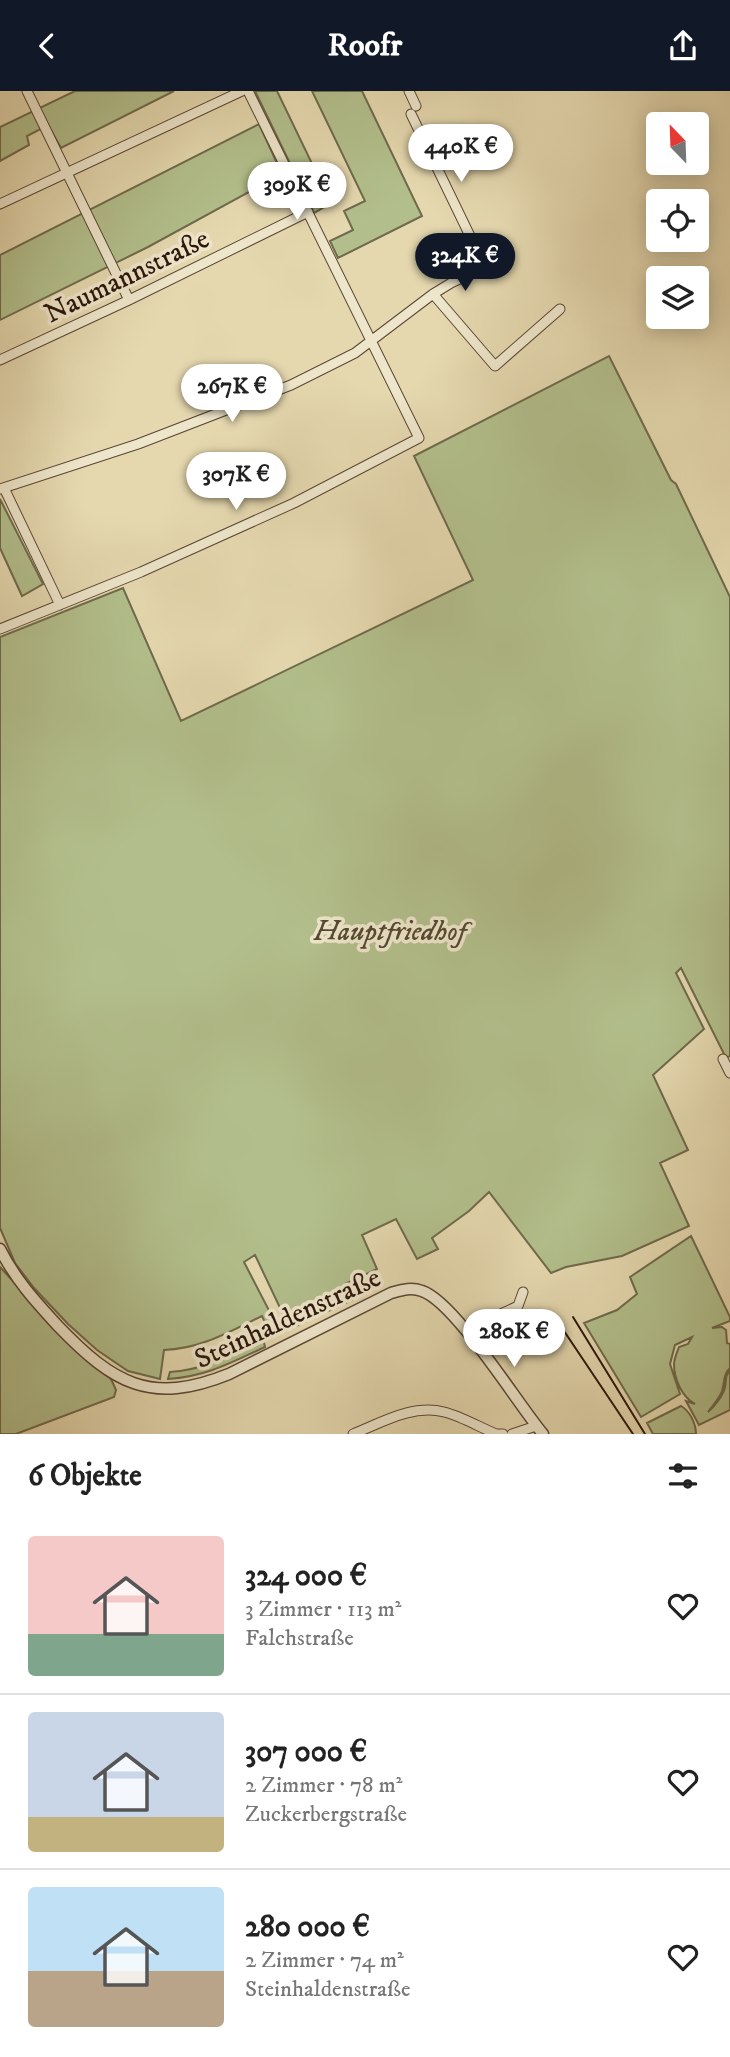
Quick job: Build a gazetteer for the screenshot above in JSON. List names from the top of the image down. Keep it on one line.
{"streets":{"street":["Naumannstraße","Steinhaldenstraße"]},"parks":["Hauptfriedhof"],"north":"top left","page":{"header":"Roofr","price":["440K €","309K €","324K €","267K €","307K €","280K €"],"heading":"6 Objekte","list":[{"name":"324 000 €","note":"3 Zimmer · 113 m² · Falchstraße"},{"name":"307 000 €","note":"2 Zimmer · 78 m² · Zuckerbergstraße"},{"name":"280 000 €","note":"2 Zimmer · 74 m² · Steinhaldenstraße"}]}}
